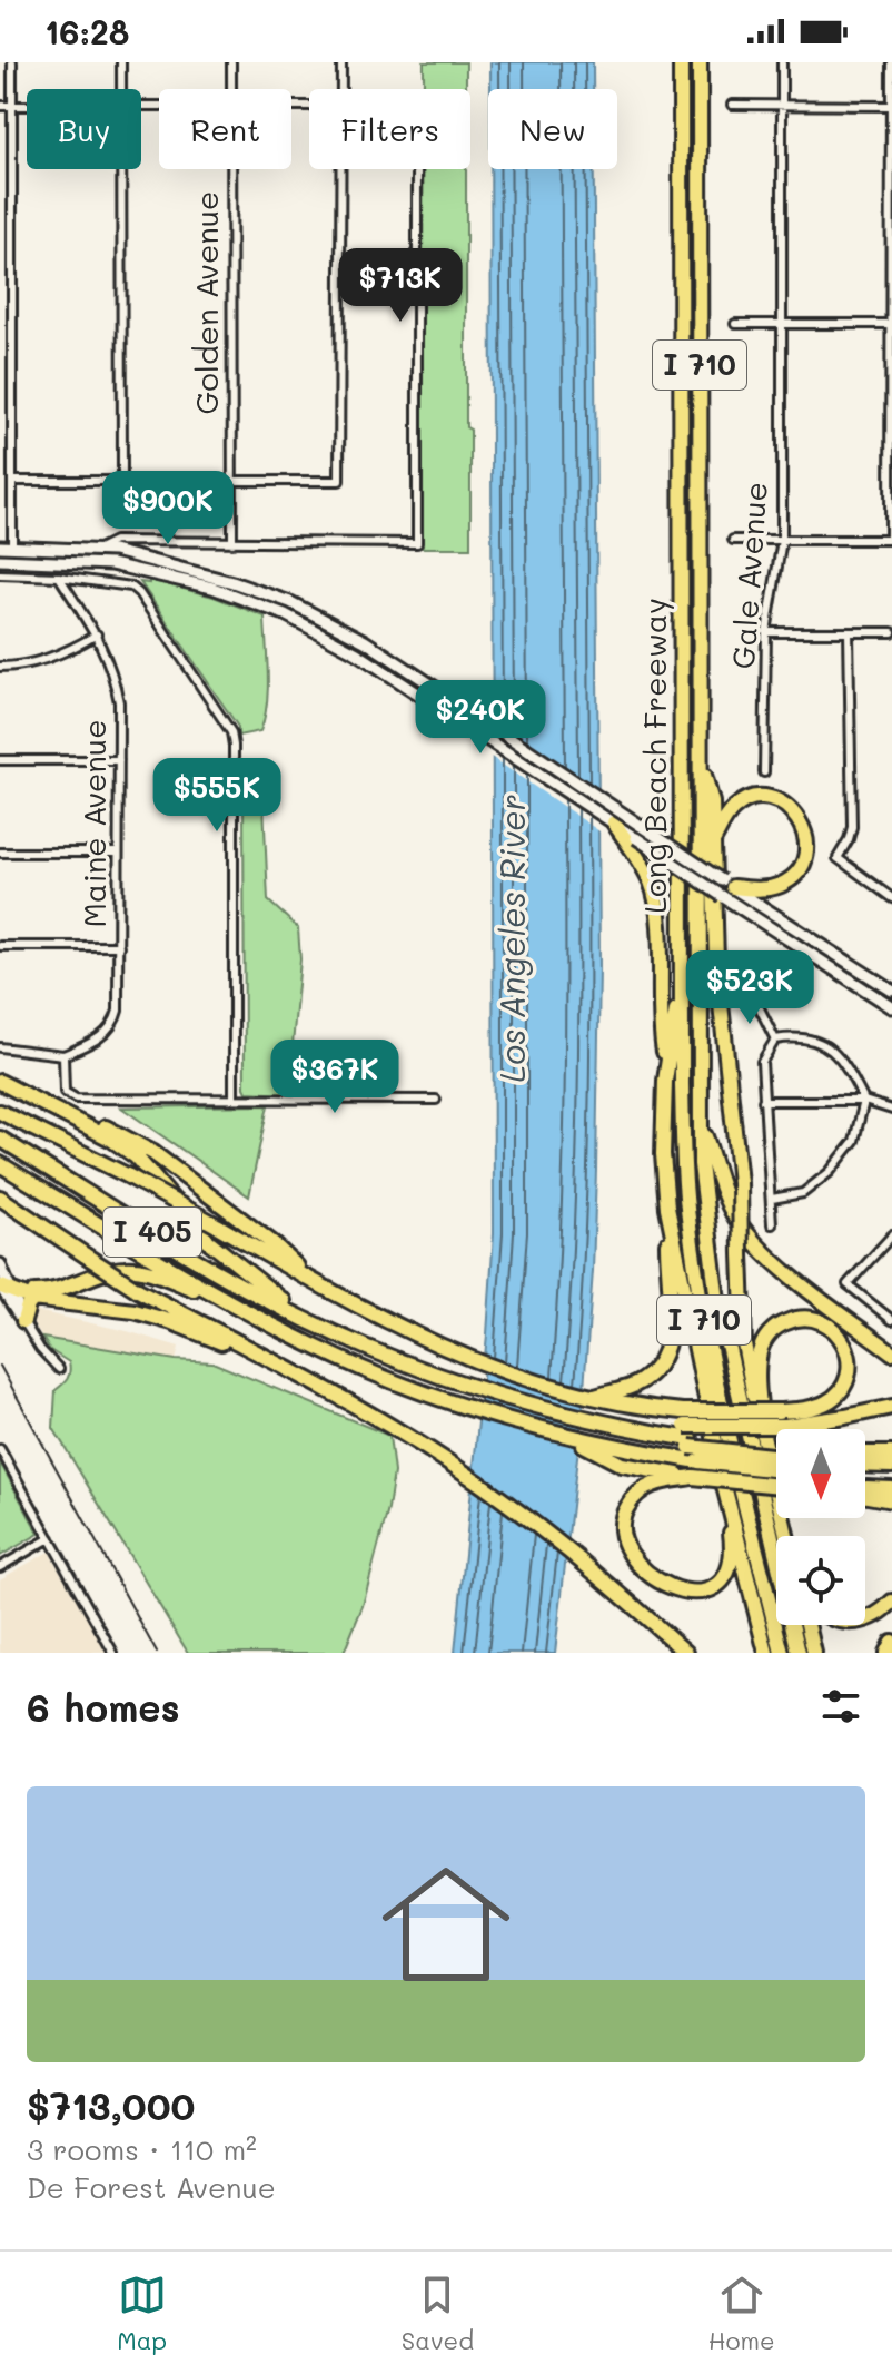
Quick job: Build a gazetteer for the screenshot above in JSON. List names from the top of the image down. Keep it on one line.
{"streets":{"highway":["I 710","Long Beach Freeway","I 405"],"street":["Golden Avenue","Gale Avenue","Maine Avenue"]},"water":["Los Angeles River"],"north":"bottom","page":{"status":"16:28","chip":["Buy","Rent","Filters","New"],"price":["$713K","$900K","$240K","$555K","$523K","$367K"],"heading":"6 homes","list":[{"name":"$713,000","note":"3 rooms · 110 m² · De Forest Avenue"}],"tabs":["Map","Saved","Home"]}}
